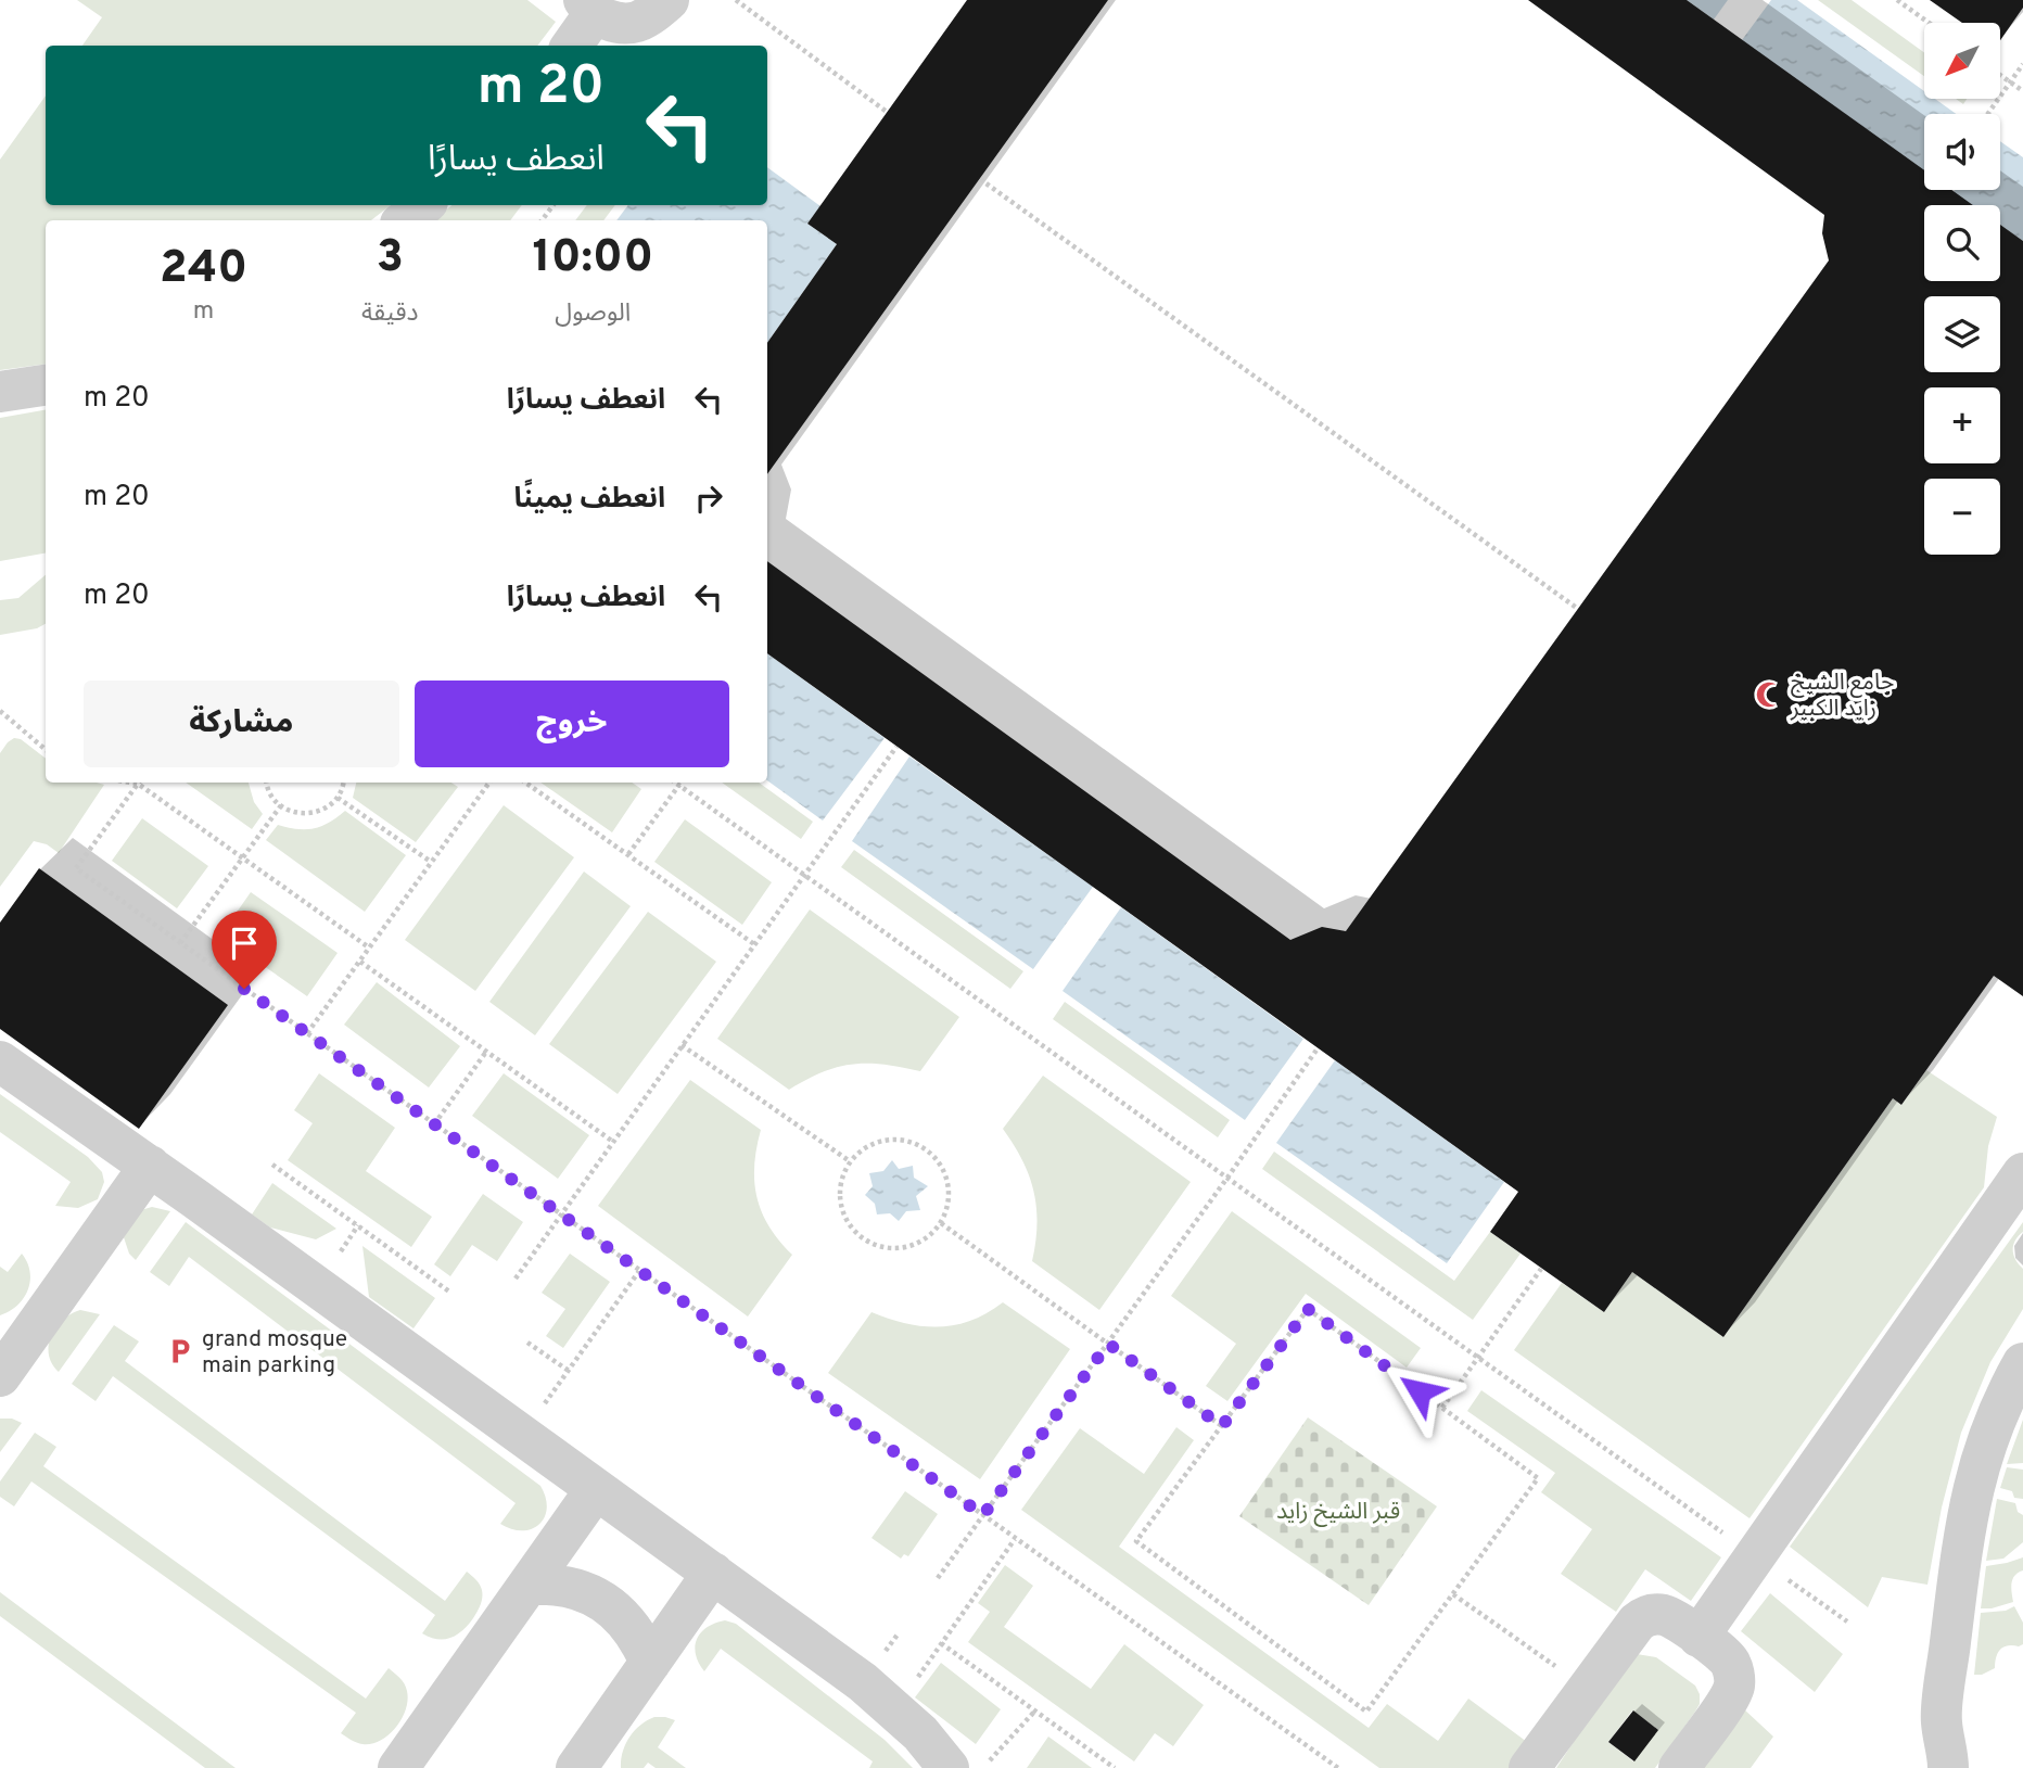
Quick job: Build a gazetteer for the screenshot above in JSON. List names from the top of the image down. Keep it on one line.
{"parks":["قبر الشيخ زايد"],"places":{"mosque":["جامع الشيخ زايد الكبير"],"parking":["grand mosque main parking"]},"north":"bottom left","page":{"map_buttons":["+","−"],"turn":["20 m","انعطف يسارًا"],"eta":["10:00","الوصول","3","دقيقة","240","m"],"list":[{"name":"انعطف يسارًا","value":"20 m"},{"name":"انعطف يمينًا","value":"20 m"},{"name":"انعطف يسارًا","value":"20 m"}],"buttons":["خروج","مشاركة"]}}
